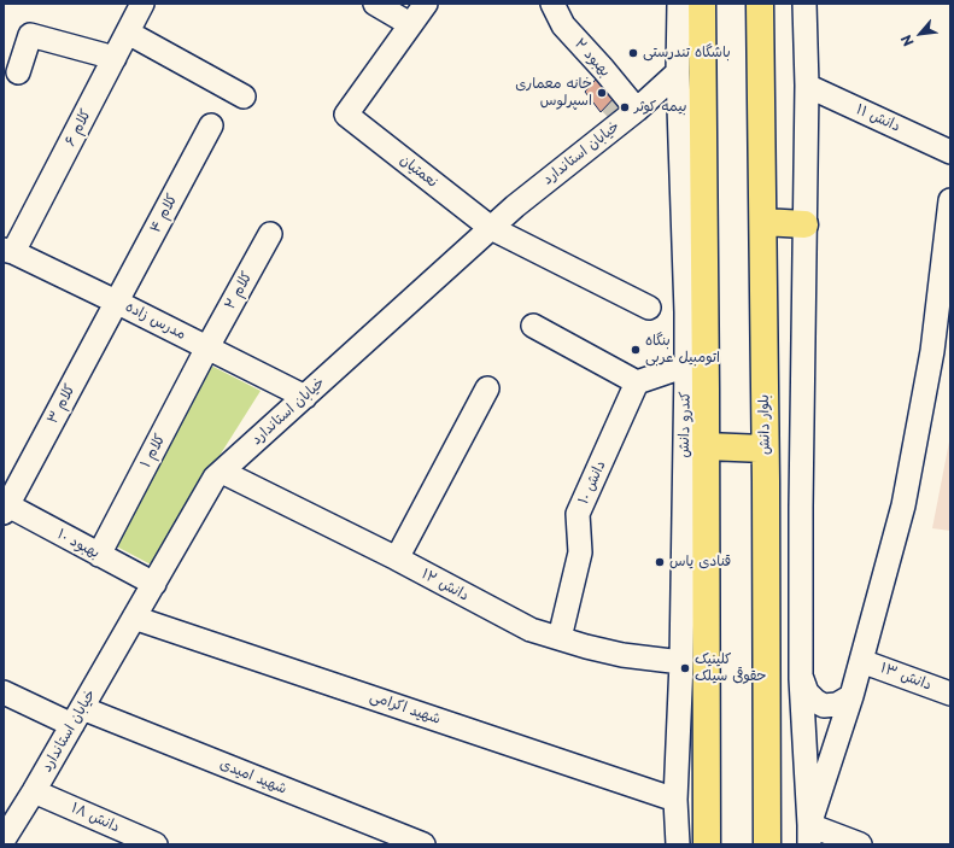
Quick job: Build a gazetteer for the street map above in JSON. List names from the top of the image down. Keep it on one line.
{"streets":{"main road":["بلوار دانش"],"street":["بهبود ۲","دانش ۱۱","کلام ۶","خیابان استاندارد","نعمتیان","کلام ۴","کلام ۲","مدرس زاده","کلام ۳","کندرو دانش","کلام ۱","دانش ۱۰","بهبود ۱۰","دانش ۱۲","دانش ۱۳","شهید اکرامی","شهید امیدی","دانش ۱۸"]},"crossings":[["بهبود ۲","خیابان استاندارد"],["کلام ۶","مدرس زاده"],["خیابان استاندارد","نعمتیان"],["خیابان استاندارد","مدرس زاده"],["خیابان استاندارد","کندرو دانش"],["خیابان استاندارد","بهبود ۱۰"],["خیابان استاندارد","دانش ۱۲"],["خیابان استاندارد","شهید اکرامی"],["خیابان استاندارد","شهید امیدی"],["خیابان استاندارد","دانش ۱۸"],["کلام ۴","مدرس زاده"],["کلام ۴","کلام ۳"],["کلام ۲","مدرس زاده"],["کلام ۲","کلام ۱"],["مدرس زاده","کلام ۳"],["مدرس زاده","کلام ۱"],["کلام ۳","بهبود ۱۰"],["کندرو دانش","دانش ۱۲"],["کندرو دانش","شهید اکرامی"],["کلام ۱","بهبود ۱۰"],["دانش ۱۰","دانش ۱۲"]],"places":["باشگاه تندرستی","خانه معماری اسپرلوس","بیمه کوثر","بنگاه اتومبیل عربی","قنادی یاس","کلینیک حقوقی سیلک"],"north":"bottom left"}
